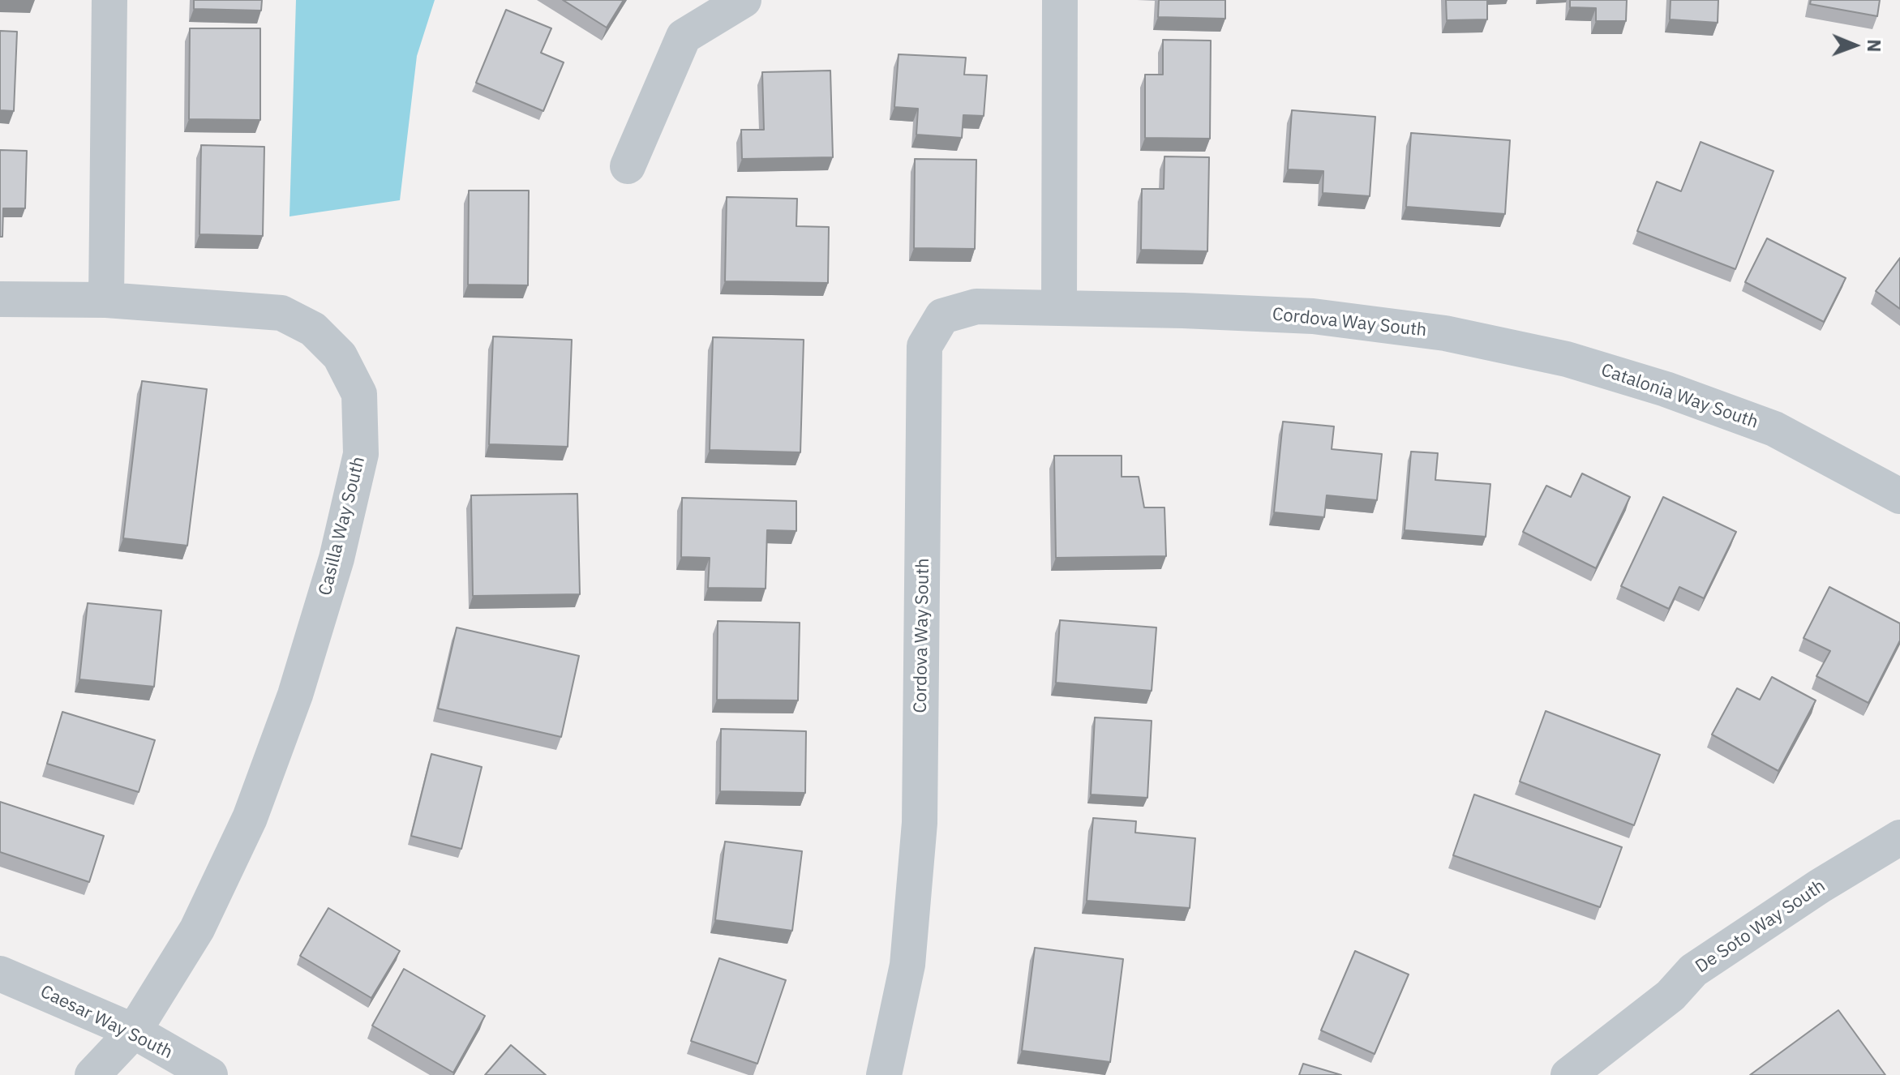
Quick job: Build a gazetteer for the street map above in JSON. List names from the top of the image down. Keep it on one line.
{"streets":{"street":["Cordova Way South","Catalonia Way South","Casilla Way South","De Soto Way South","Caesar Way South"]},"crossings":[["Cordova Way South","Catalonia Way South"],["Casilla Way South","Caesar Way South"]],"north":"right"}
